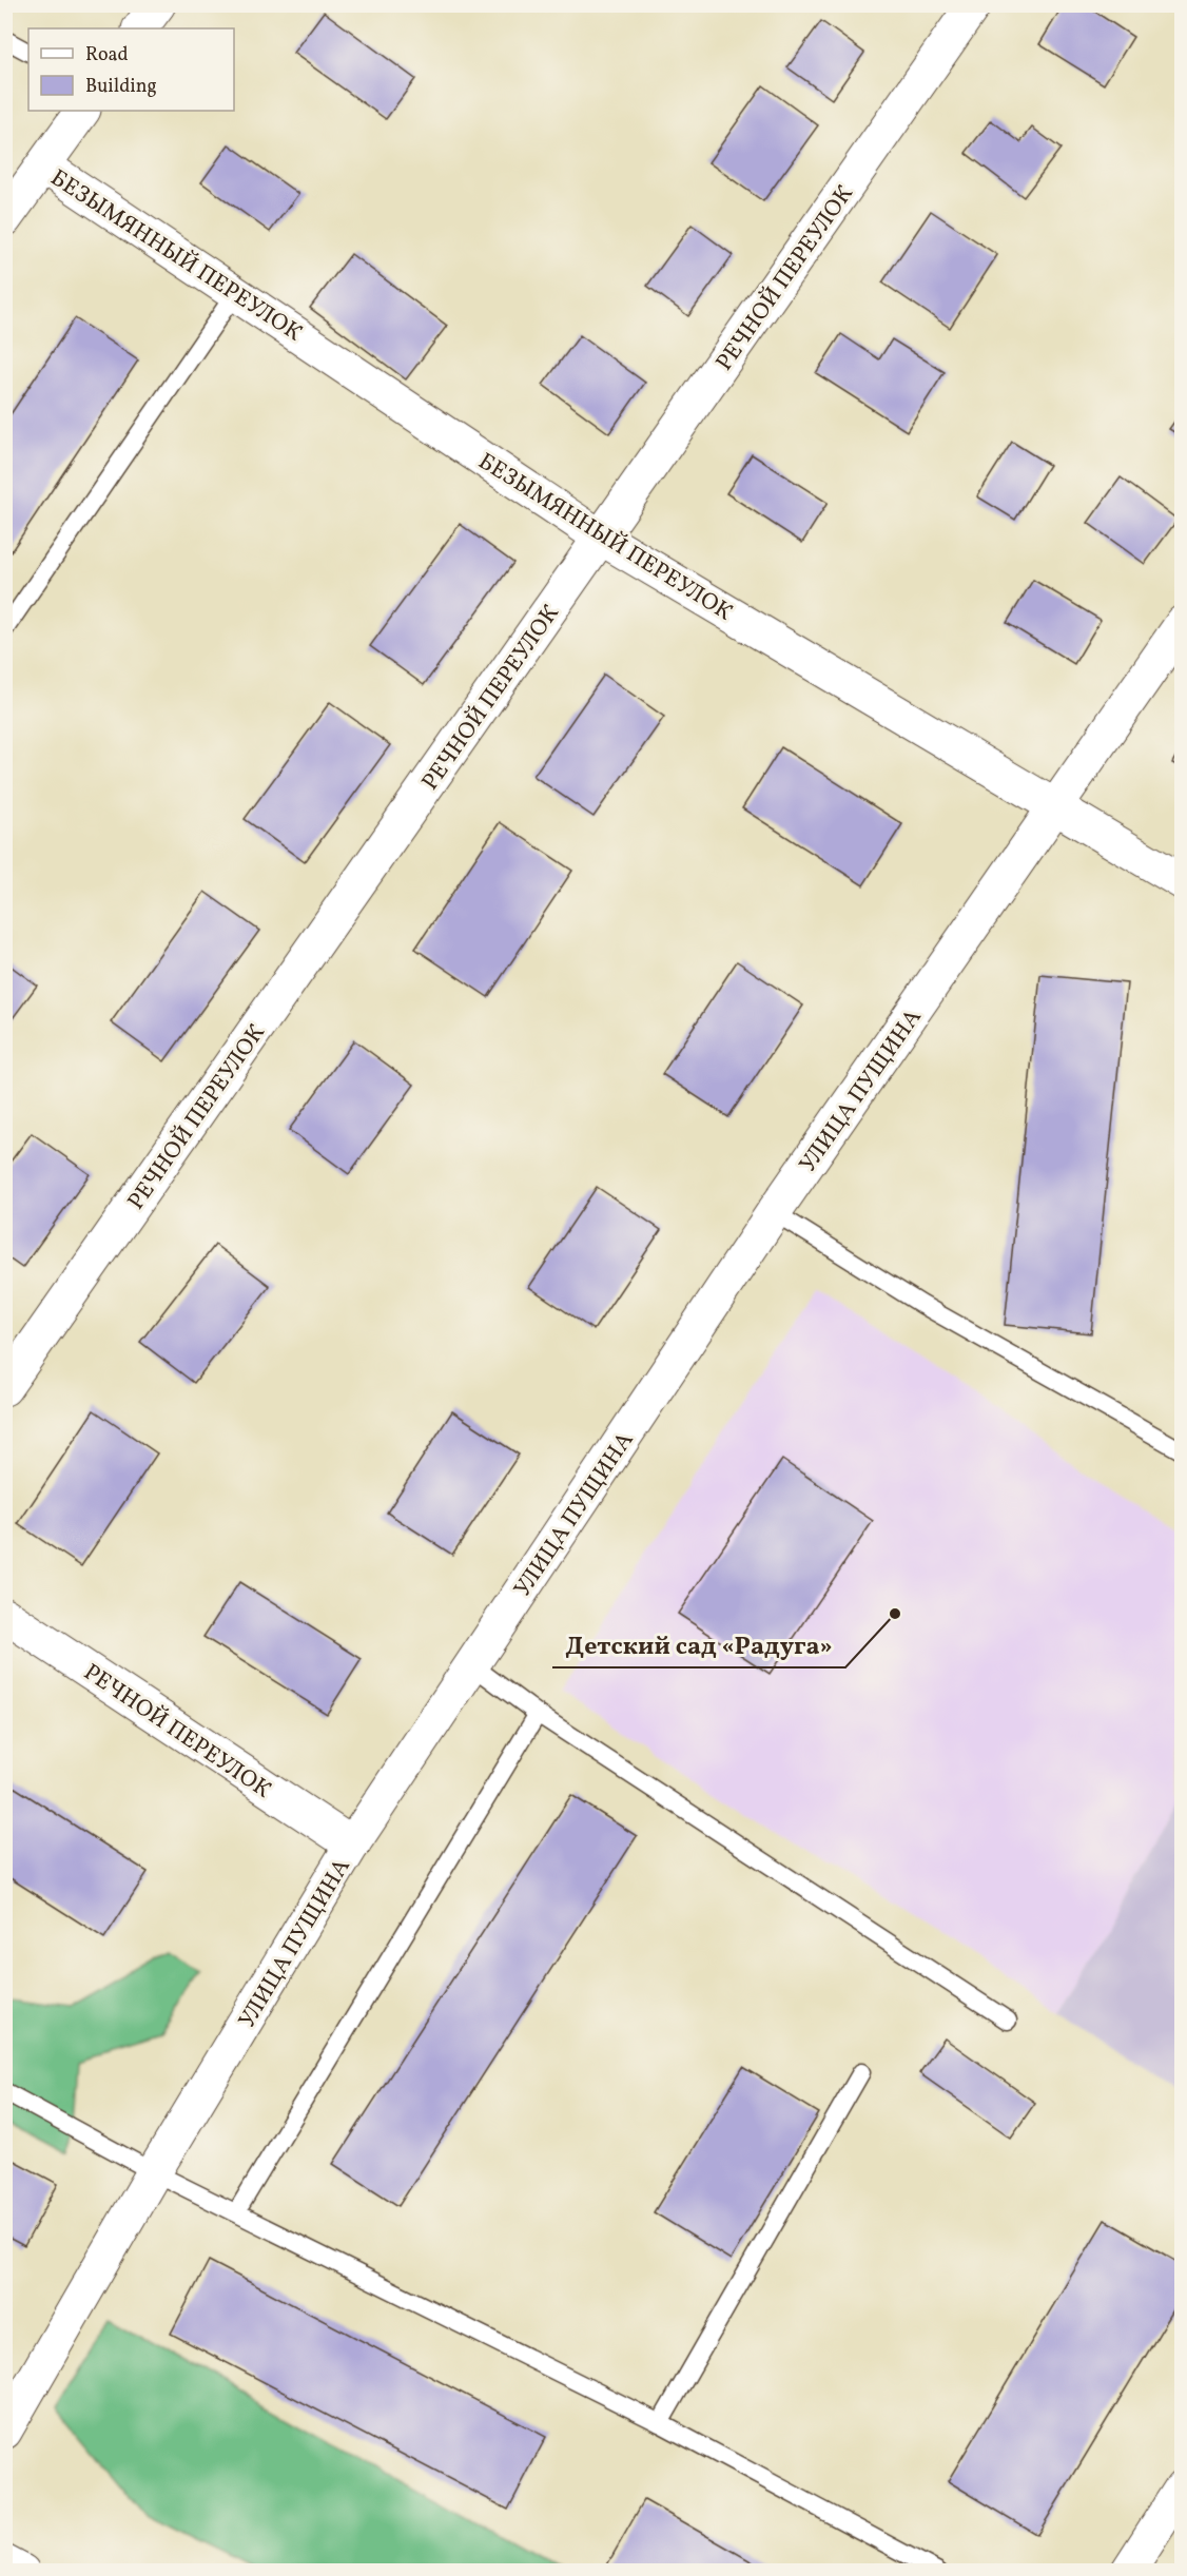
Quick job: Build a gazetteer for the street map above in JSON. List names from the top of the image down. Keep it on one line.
{"streets":{"street":["БЕЗЫМЯННЫЙ ПЕРЕУЛОК","РЕЧНОЙ ПЕРЕУЛОК","УЛИЦА ПУЩИНА"]},"crossings":[["БЕЗЫМЯННЫЙ ПЕРЕУЛОК","РЕЧНОЙ ПЕРЕУЛОК"],["БЕЗЫМЯННЫЙ ПЕРЕУЛОК","УЛИЦА ПУЩИНА"],["РЕЧНОЙ ПЕРЕУЛОК","УЛИЦА ПУЩИНА"]],"places":["Детский сад «Радуга»"],"legend":["Road","Building"]}
